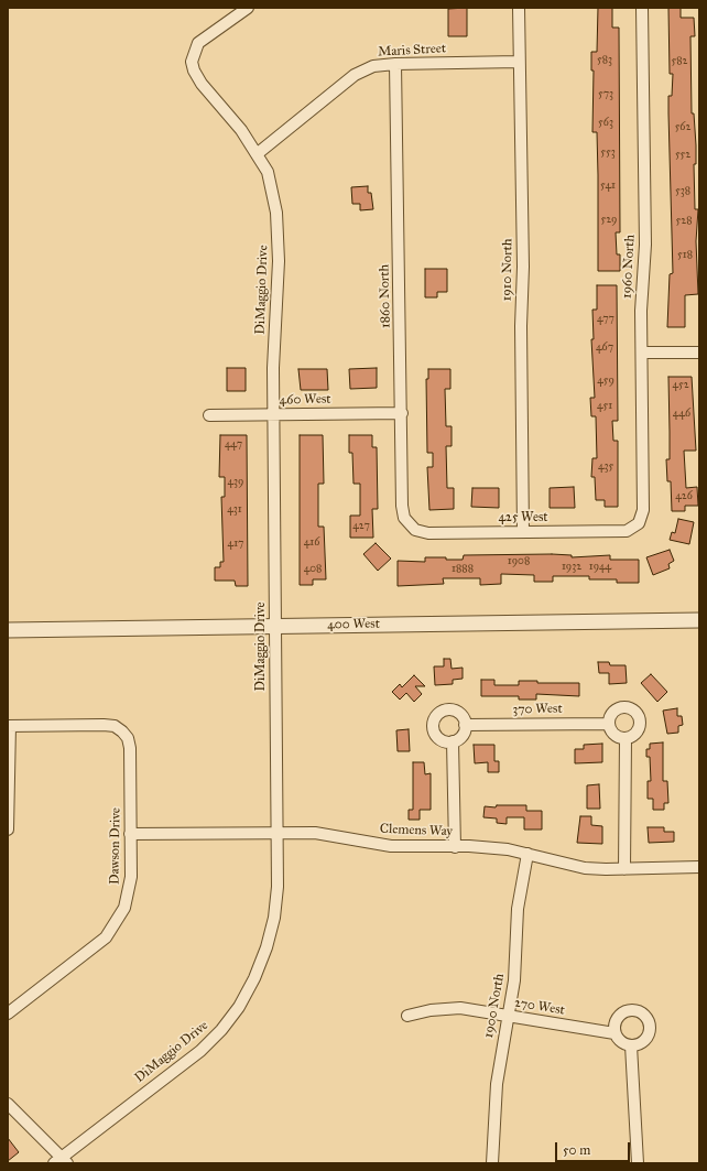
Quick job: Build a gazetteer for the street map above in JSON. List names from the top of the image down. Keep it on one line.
{"streets":{"street":["Maris Street","1960 North","1910 North","DiMaggio Drive","1860 North","460 West","425 West","400 West","370 West","Clemens Way","Dawson Drive","1900 North","270 West"]},"crossings":[["Maris Street","1910 North"],["Maris Street","DiMaggio Drive"],["Maris Street","1860 North"],["1960 North","425 West"],["1910 North","425 West"],["DiMaggio Drive","460 West"],["DiMaggio Drive","400 West"],["DiMaggio Drive","Clemens Way"],["1860 North","460 West"],["1860 North","425 West"],["Clemens Way","Dawson Drive"],["Clemens Way","1900 North"],["1900 North","270 West"]],"house_numbers":["583","582","573","563","562","553","552","541","538","529","528","518","477","467","459","452","451","446","447","435","439","426","431","427","416","417","1908","1932","1944","408","1888"],"scale_bar":"50 m"}
